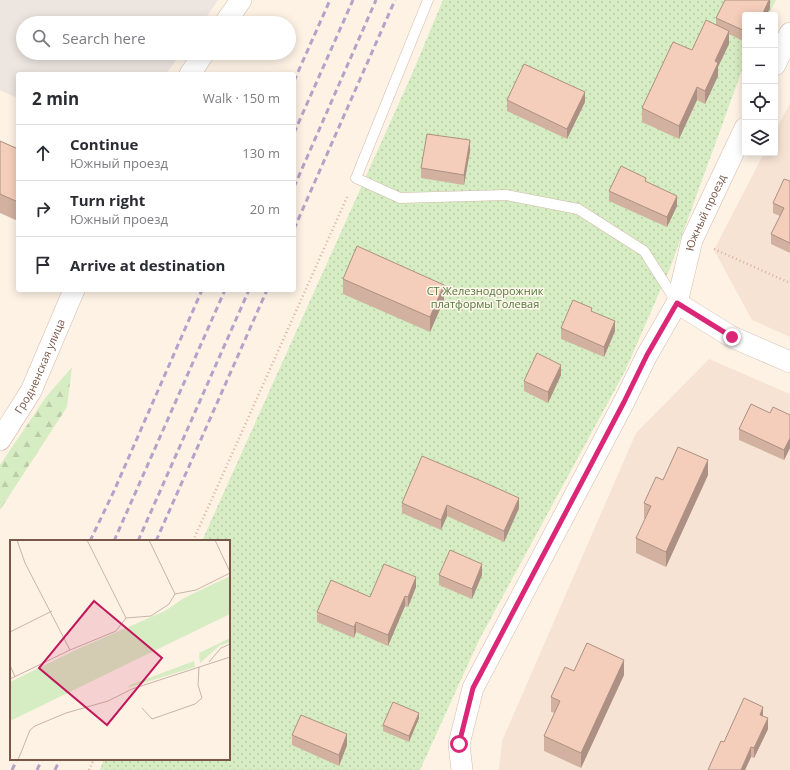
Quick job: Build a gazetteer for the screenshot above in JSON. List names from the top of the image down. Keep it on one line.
{"streets":{"street":["Южный проезд","Гродненская улица"]},"parks":["СТ Железнодорожник платформы Толевая"],"page":{"map_buttons":["+","−"],"search":"Search here","heading":["2 min","Walk · 150 m"],"list":[["Continue","Южный проезд","130 m"],["Turn right","Южный проезд","20 m"],"Arrive at destination"]}}
